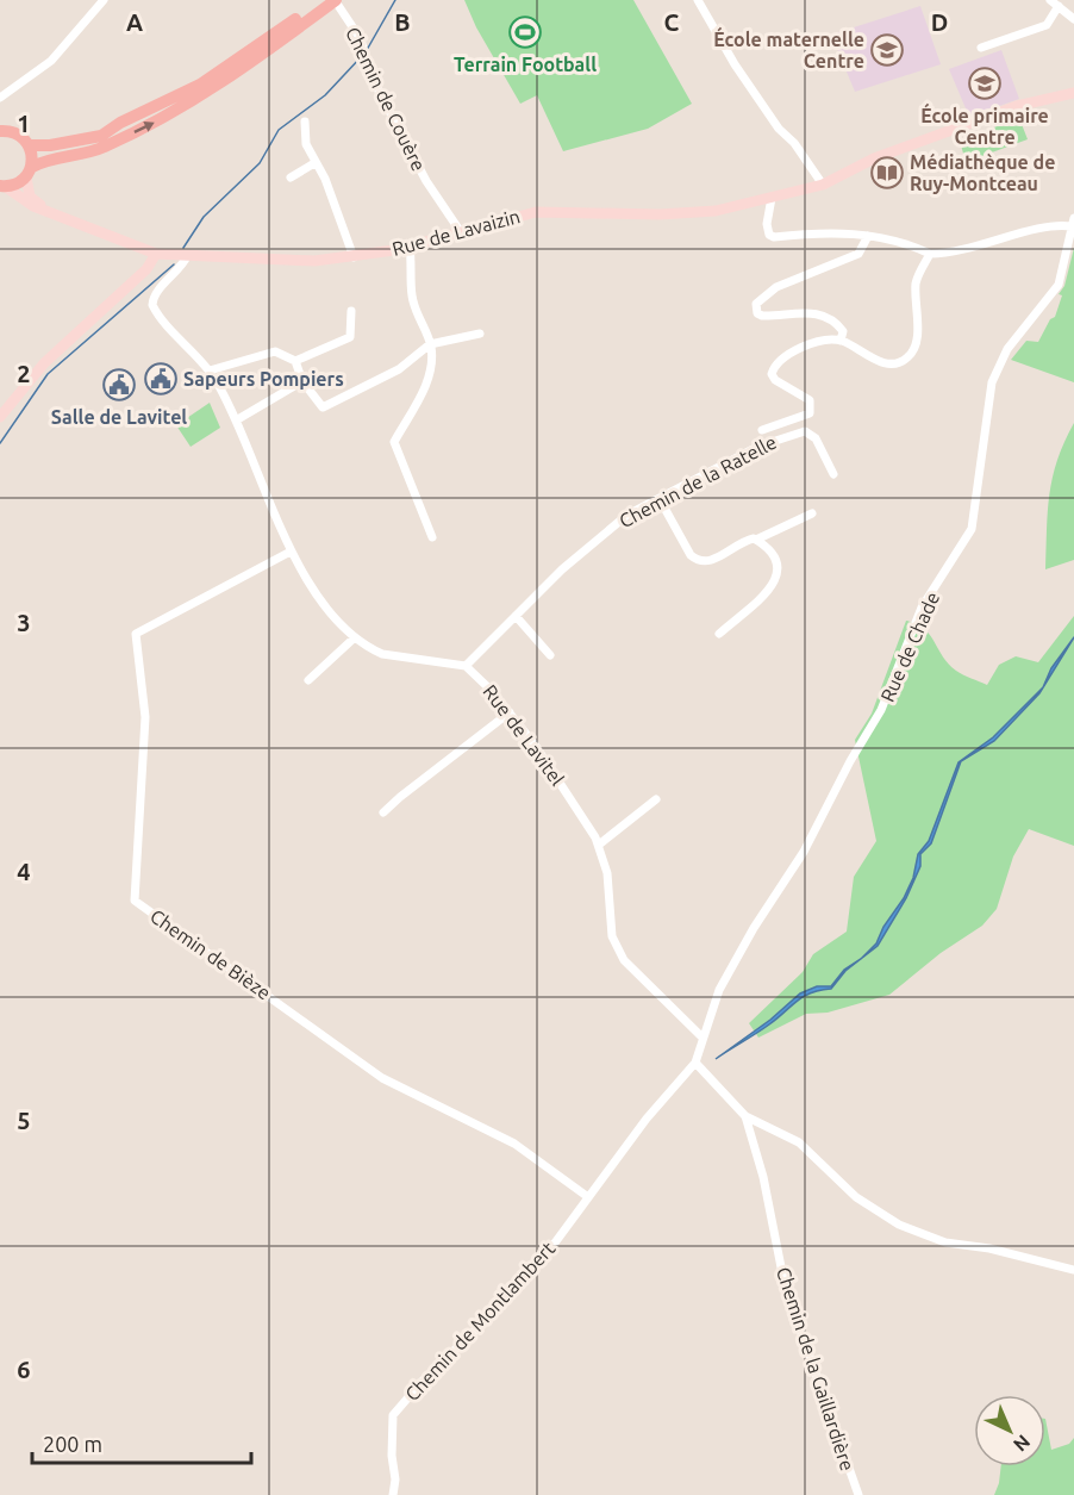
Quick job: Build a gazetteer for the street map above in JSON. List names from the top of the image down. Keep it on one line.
{"streets":{"main road":["Rue de Lavaizin"],"street":["Chemin de Couère","Chemin de la Ratelle","Rue de Chade","Rue de Lavitel","Chemin de Bièze","Chemin de Montlambert","Chemin de la Gaillardière"]},"crossings":[["Chemin de Couère","Rue de Lavaizin"],["Chemin de la Ratelle","Rue de Lavitel"],["Rue de Chade","Rue de Lavitel"],["Rue de Chade","Chemin de Montlambert"],["Chemin de Bièze","Chemin de Montlambert"]],"places":{"sports":["Terrain Football"],"school or university":["École maternelle Centre","École primaire Centre"],"library":["Médiathèque de Ruy-Montceau"],"public building":["Sapeurs Pompiers","Salle de Lavitel"]},"scale_bar":"200 m","north":"bottom right","grid":{"columns":["A","B","C","D"],"rows":["1","2","3","4","5","6"]}}
